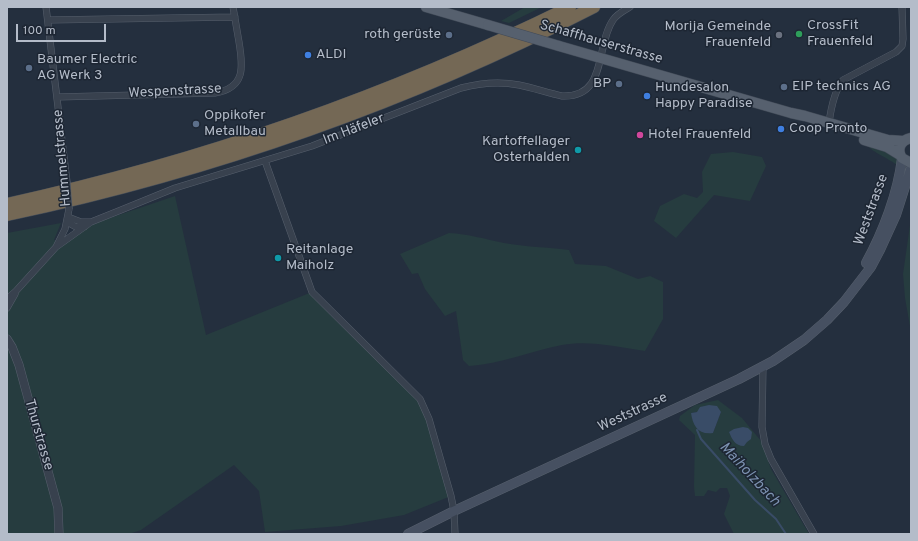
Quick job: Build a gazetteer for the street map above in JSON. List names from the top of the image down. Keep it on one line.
{"streets":{"main road":["Schaffhauserstrasse","Weststrasse"],"street":["Wespenstrasse","Im Häfeler","Hummelstrasse","Thurstrasse"]},"crossings":[["Schaffhauserstrasse","Im Häfeler"],["Schaffhauserstrasse","Weststrasse"],["Wespenstrasse","Hummelstrasse"],["Im Häfeler","Hummelstrasse"]],"water":["Maiholzbach"],"places":["CrossFit Frauenfeld","roth gerüste","Morija Gemeinde Frauenfeld","ALDI","Baumer Electric AG Werk 3","BP","EIP technics AG","Hundesalon Happy Paradise","Oppikofer Metallbau","Coop Pronto","Hotel Frauenfeld","Kartoffellager Osterhalden","Reitanlage Maiholz"],"scale_bar":"100 m"}
